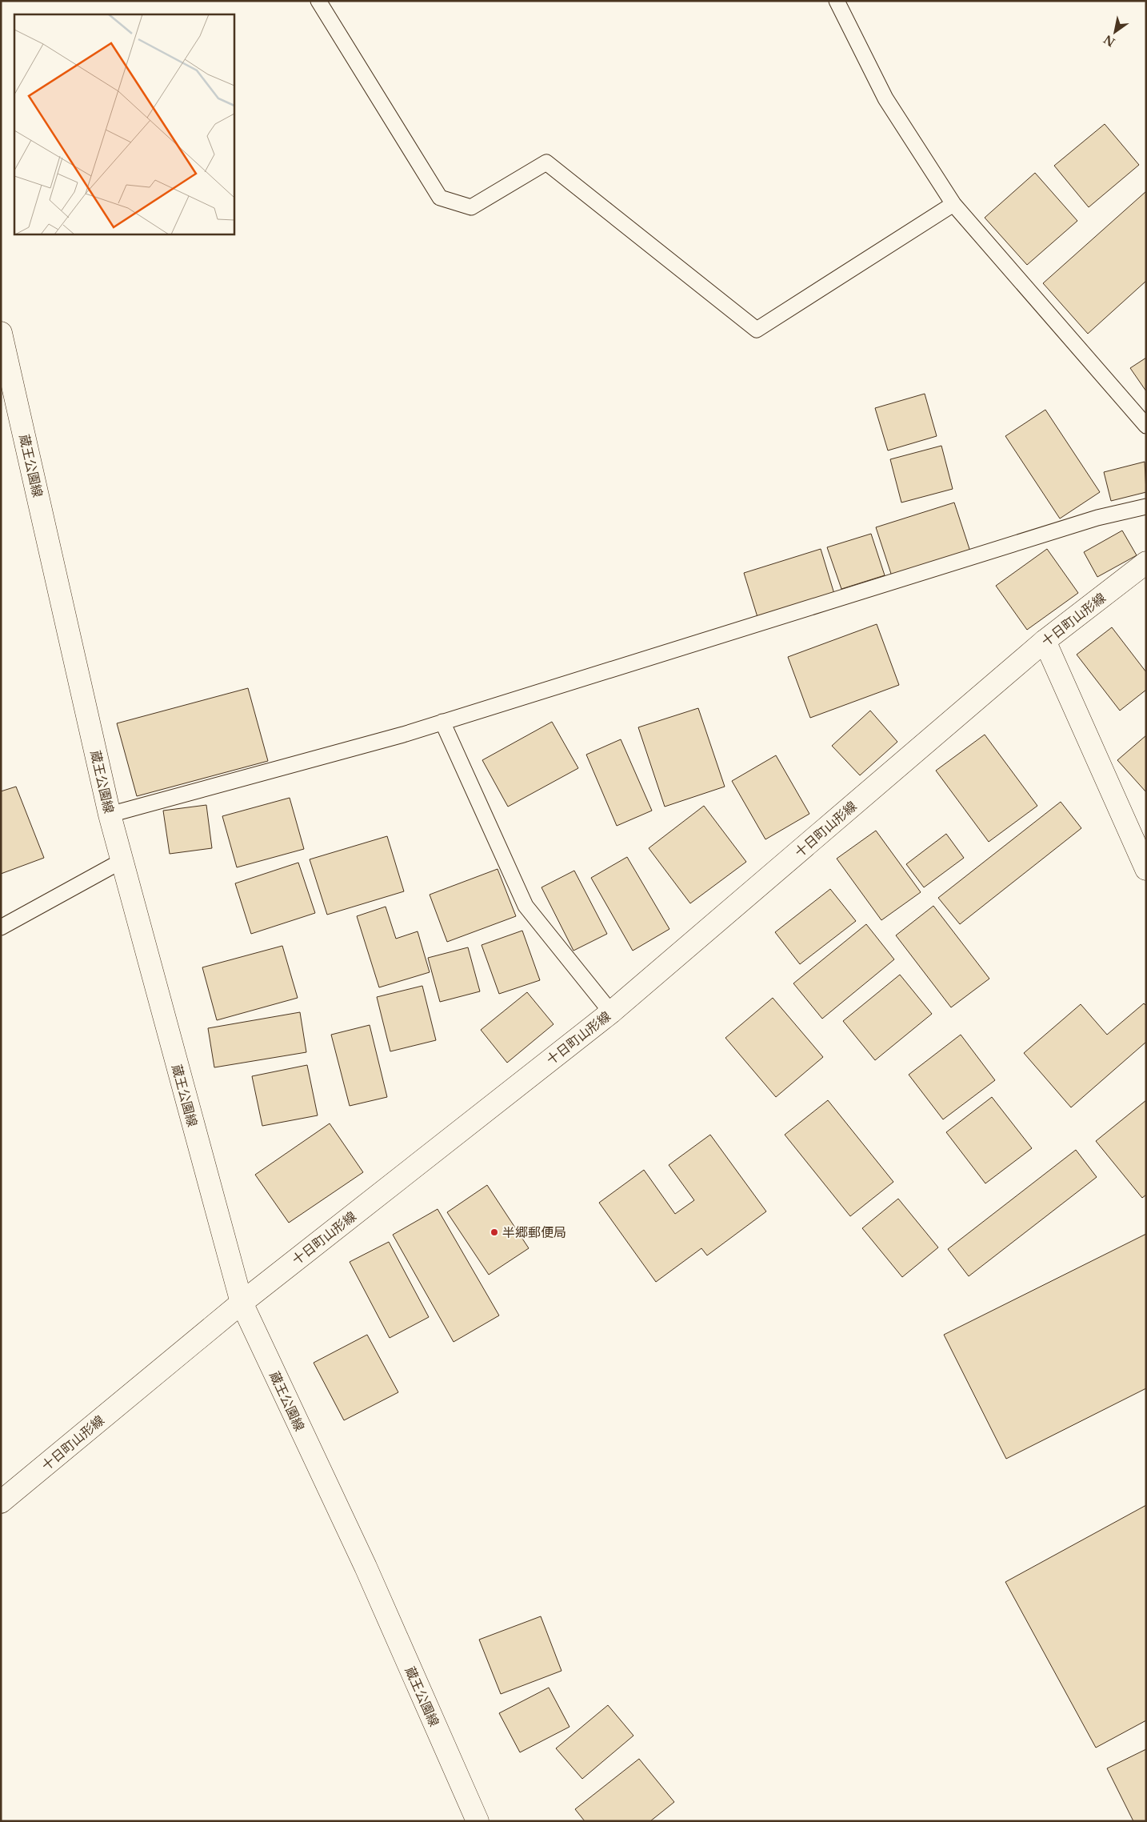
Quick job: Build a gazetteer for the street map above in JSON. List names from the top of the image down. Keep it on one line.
{"streets":{"main road":["蔵王公園線","十日町山形線"]},"crossings":[["蔵王公園線","十日町山形線"]],"places":["半郷郵便局"],"north":"bottom left"}
